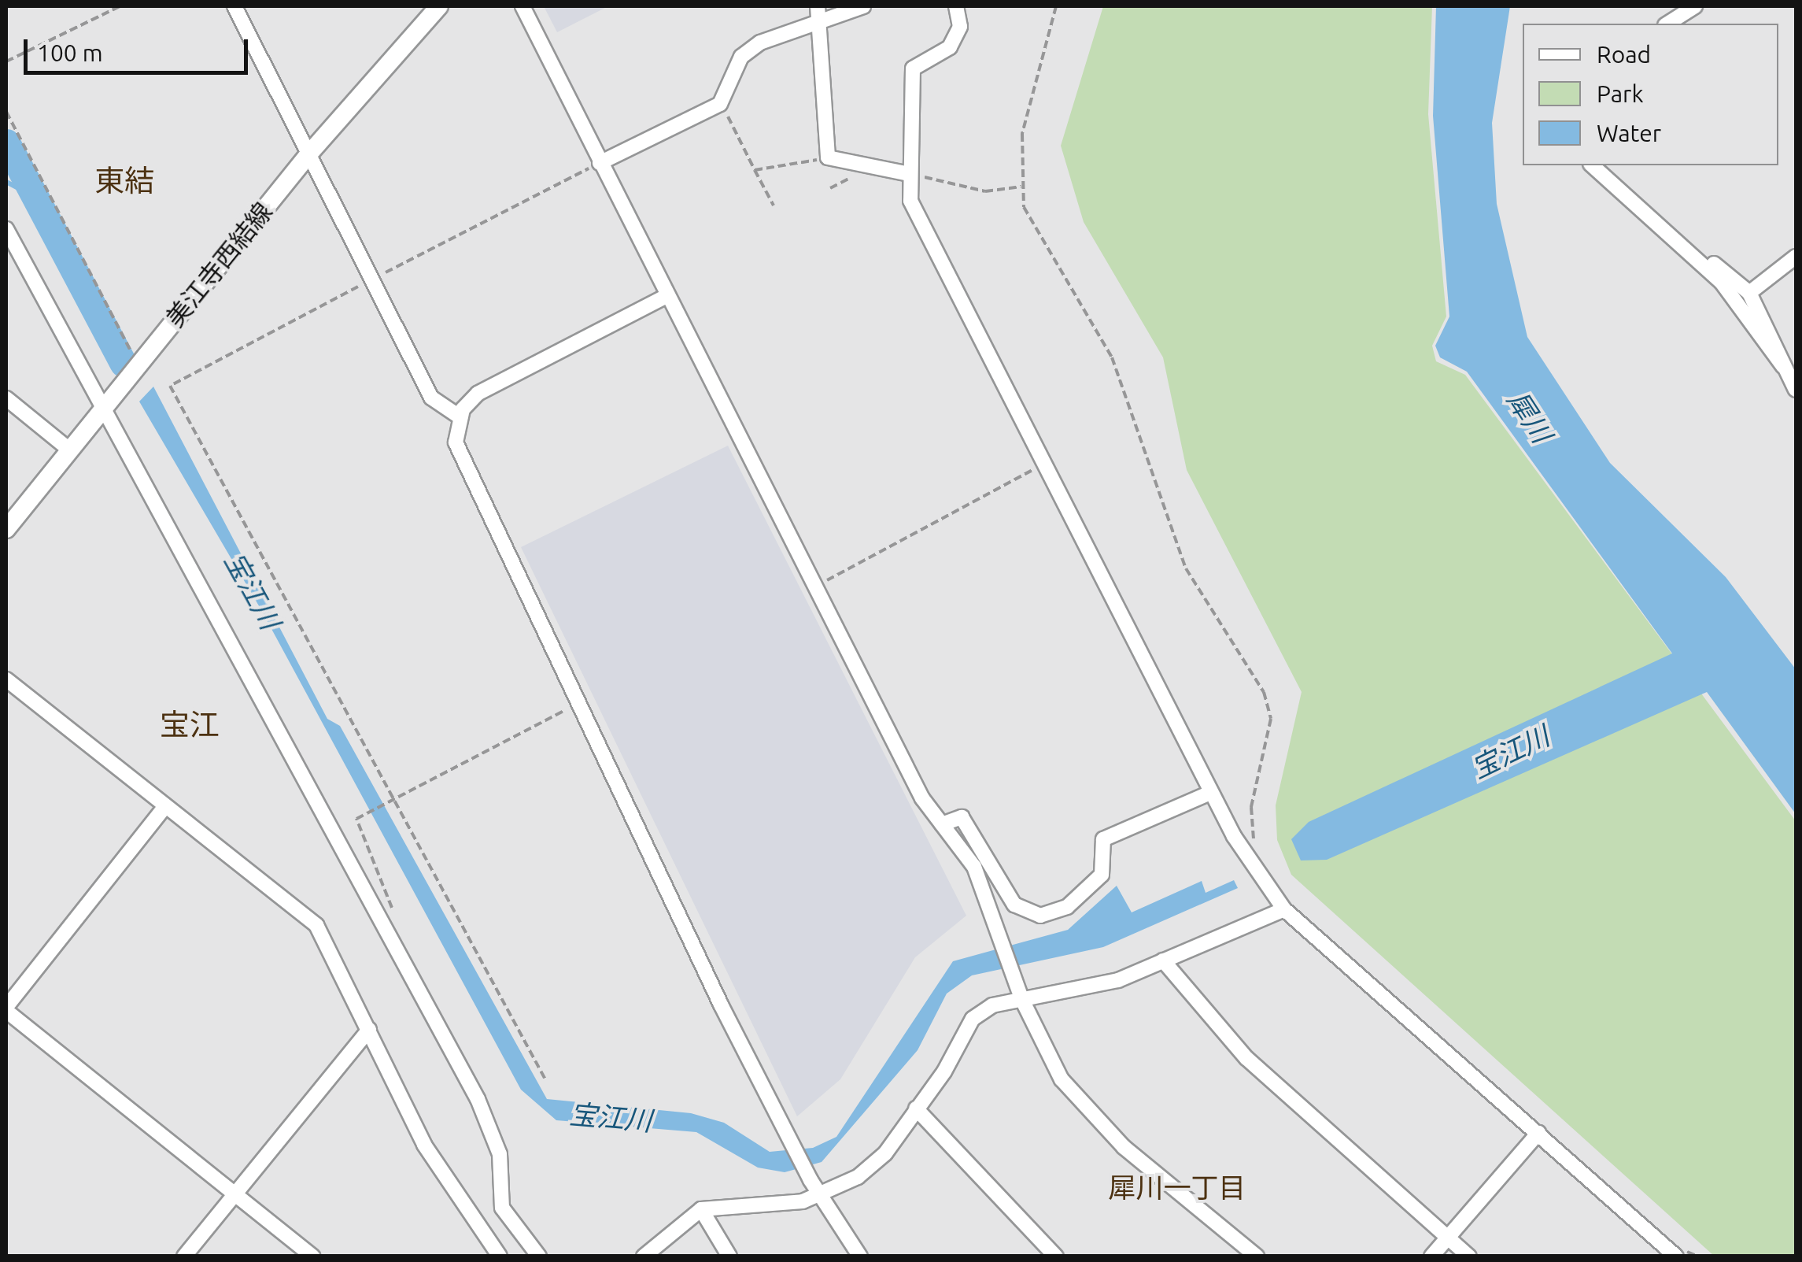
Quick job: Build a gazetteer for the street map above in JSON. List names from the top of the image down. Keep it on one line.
{"streets":{"main road":["美江寺西結線"]},"districts":["東結","宝江","犀川一丁目"],"water":["犀川","宝江川"],"legend":["Road","Park","Water"],"scale_bar":"100 m"}
